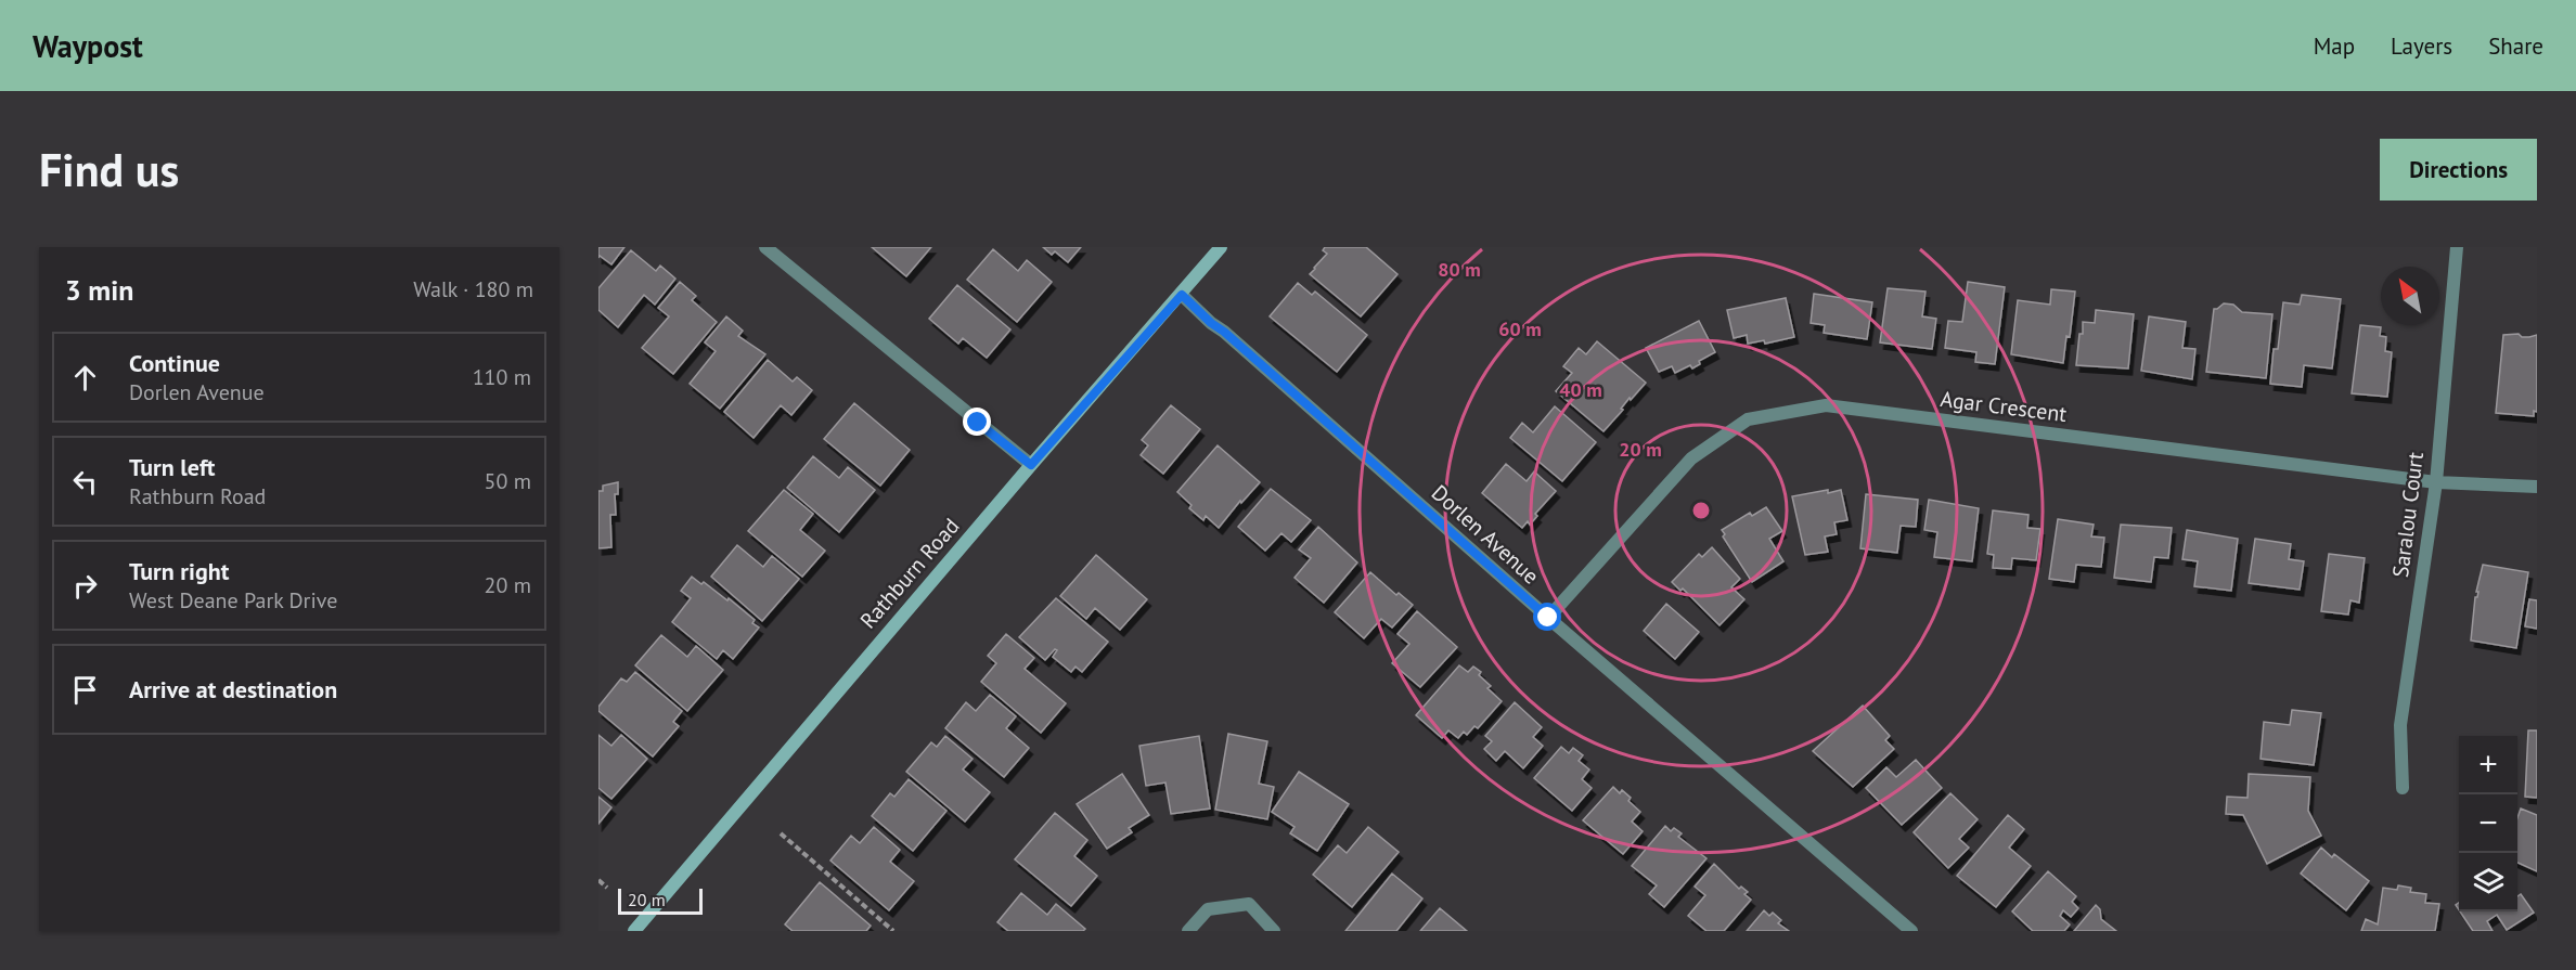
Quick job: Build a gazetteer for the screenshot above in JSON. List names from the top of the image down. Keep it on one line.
{"streets":{"street":["Agar Crescent","Saralou Court","Dorlen Avenue","Rathburn Road"]},"crossings":[["Agar Crescent","Saralou Court"],["Agar Crescent","Dorlen Avenue"],["Dorlen Avenue","Rathburn Road"]],"scale_bar":"20 m","north":"top left","page":{"header":"Waypost","nav":["Map","Layers","Share"],"buttons":"Directions","title":"Find us","heading":["3 min","Walk · 180 m"],"list":[["Continue","Dorlen Avenue","110 m"],["Turn left","Rathburn Road","50 m"],["Turn right","West Deane Park Drive","20 m"],"Arrive at destination"],"map_buttons":["+","−"],"scale":"20 m"},"rings":["80 m","60 m","40 m","20 m"]}
